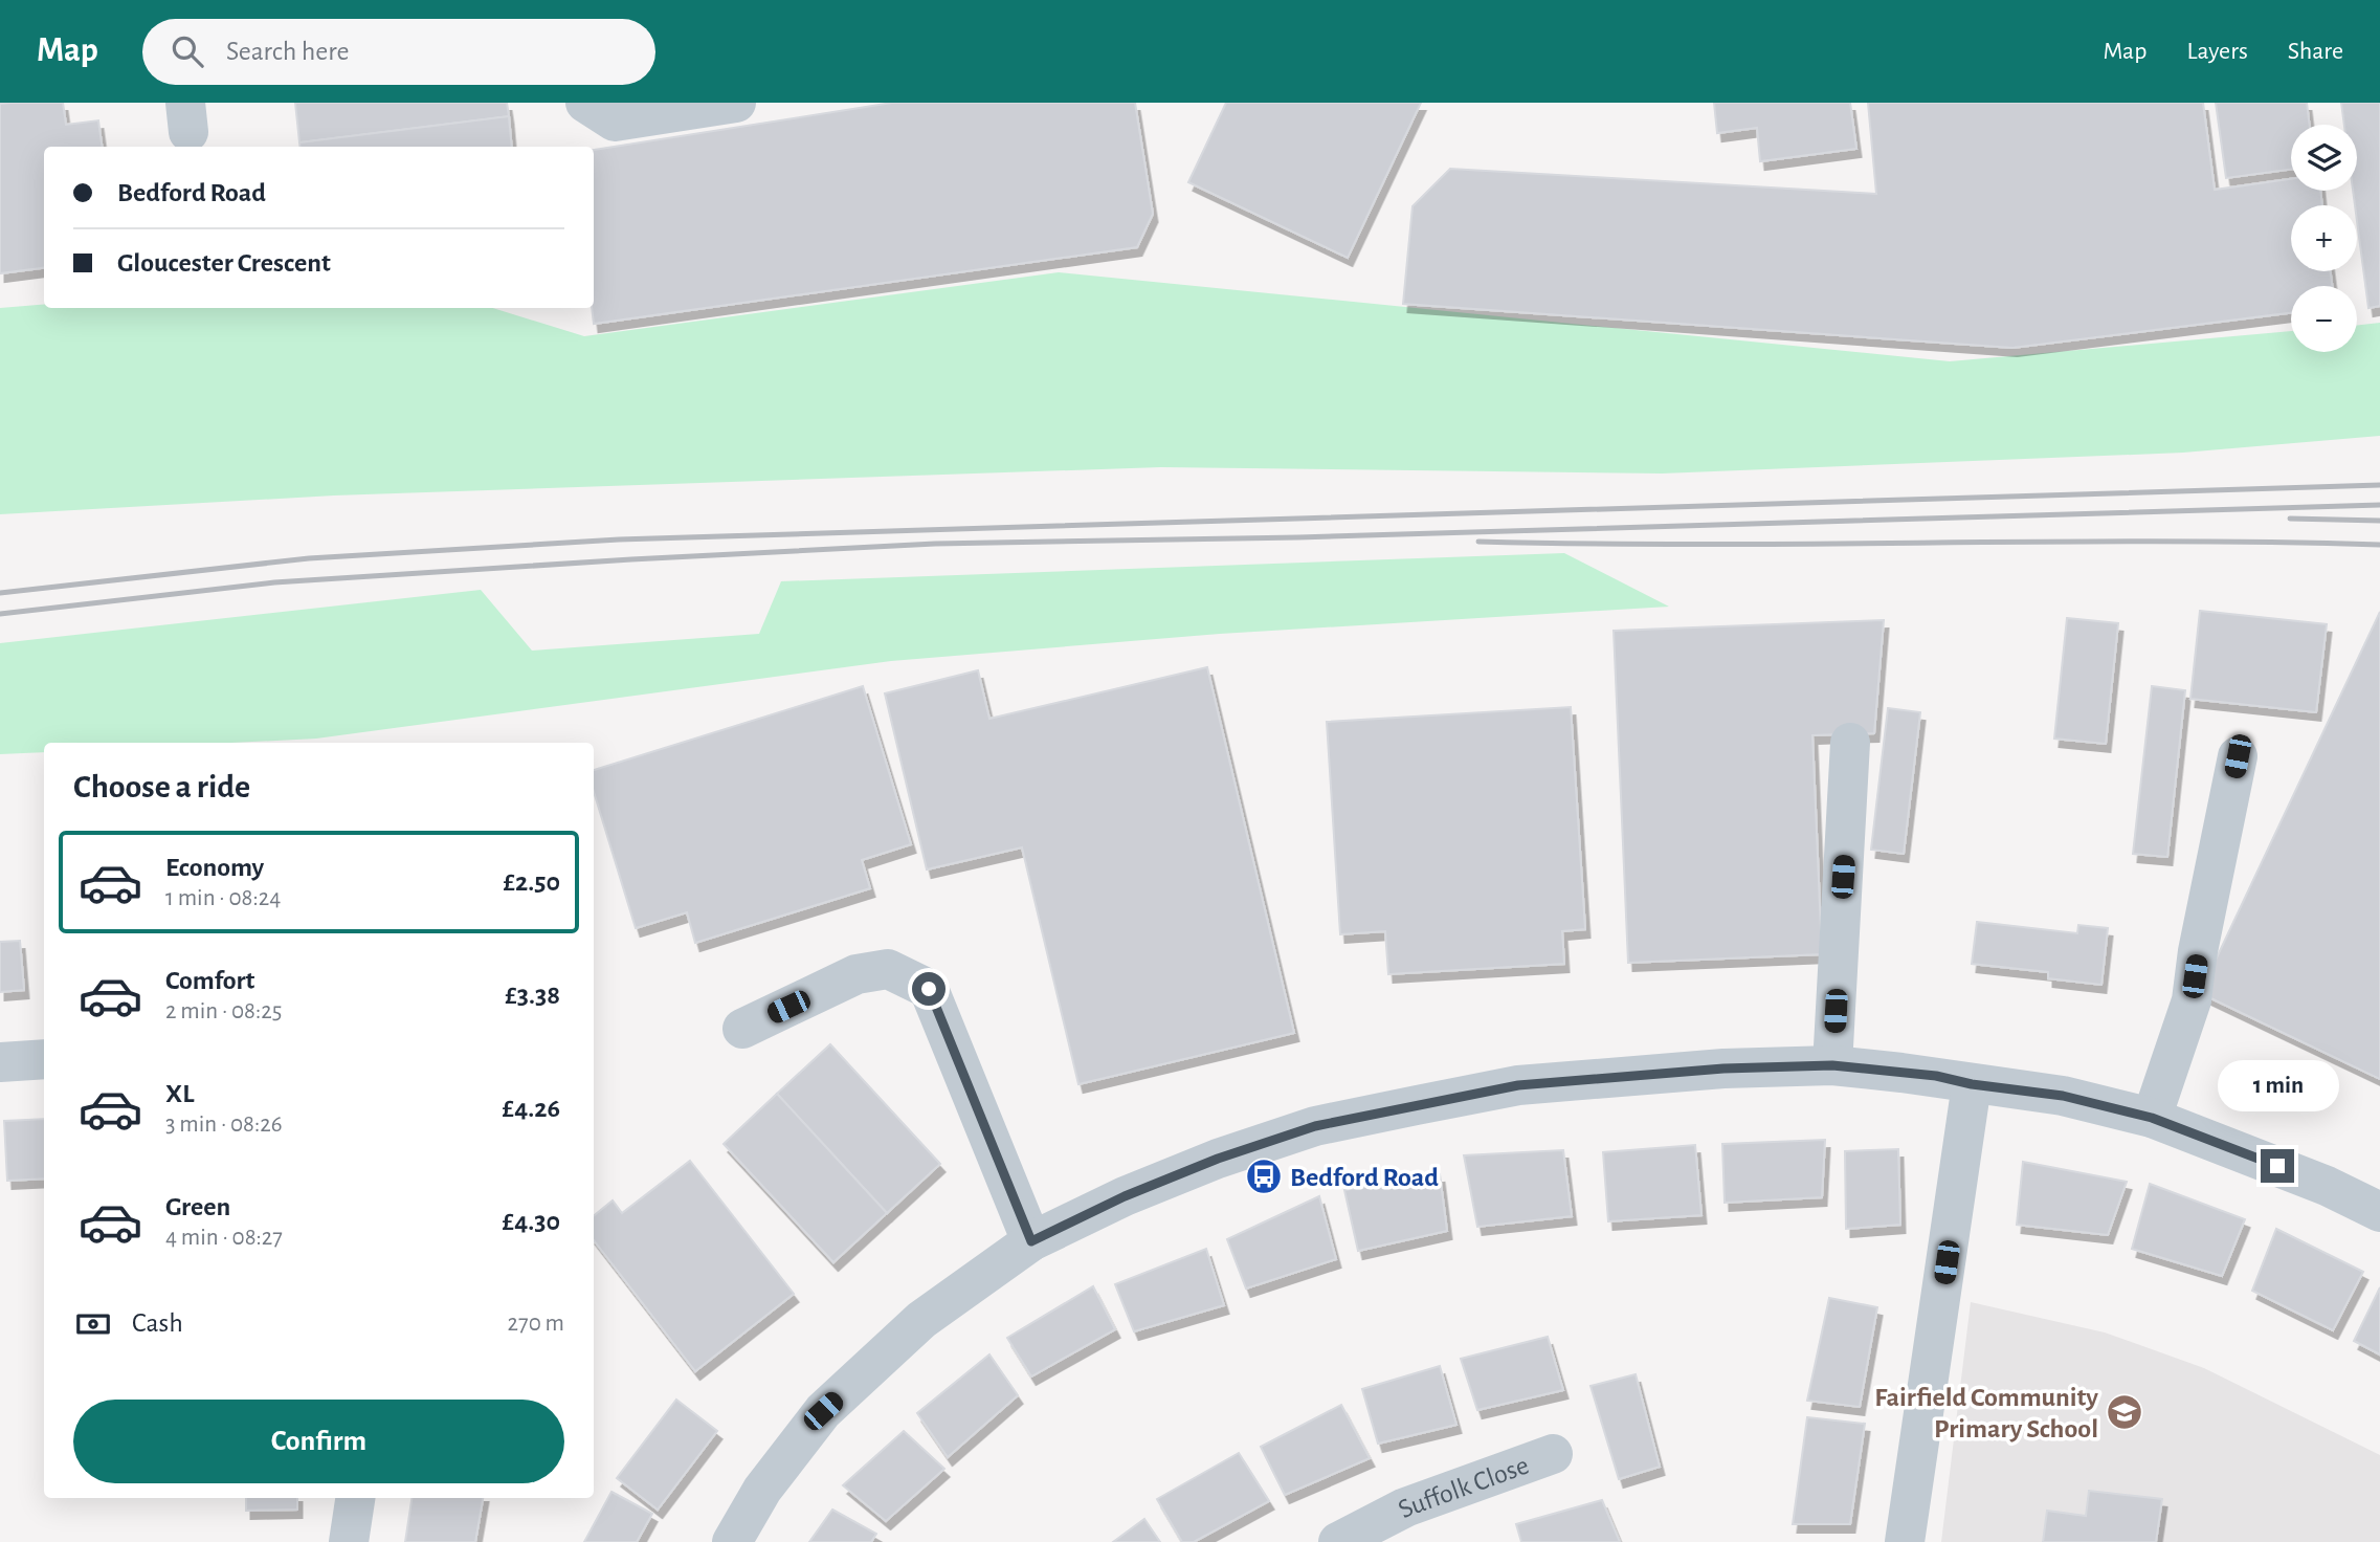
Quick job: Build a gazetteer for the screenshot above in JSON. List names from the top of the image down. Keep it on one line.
{"streets":{"street":["Suffolk Close"]},"places":{"bus stop":["Bedford Road"],"school or university":["Fairfield Community Primary School"]},"page":{"header":"Map","search":"Search here","nav":["Map","Layers","Share"],"map_buttons":["+","−"],"banner":["Bedford Road","Gloucester Crescent"],"heading":"Choose a ride","list":[{"name":"Economy","note":"1 min · 08:24","value":"£2.50"},{"name":"Comfort","note":"2 min · 08:25","value":"£3.38"},{"name":"XL","note":"3 min · 08:26","value":"£4.26"},{"name":"Green","note":"4 min · 08:27","value":"£4.30"}],"bubble":"1 min","pay":["Cash","270 m"],"buttons":"Confirm"}}
